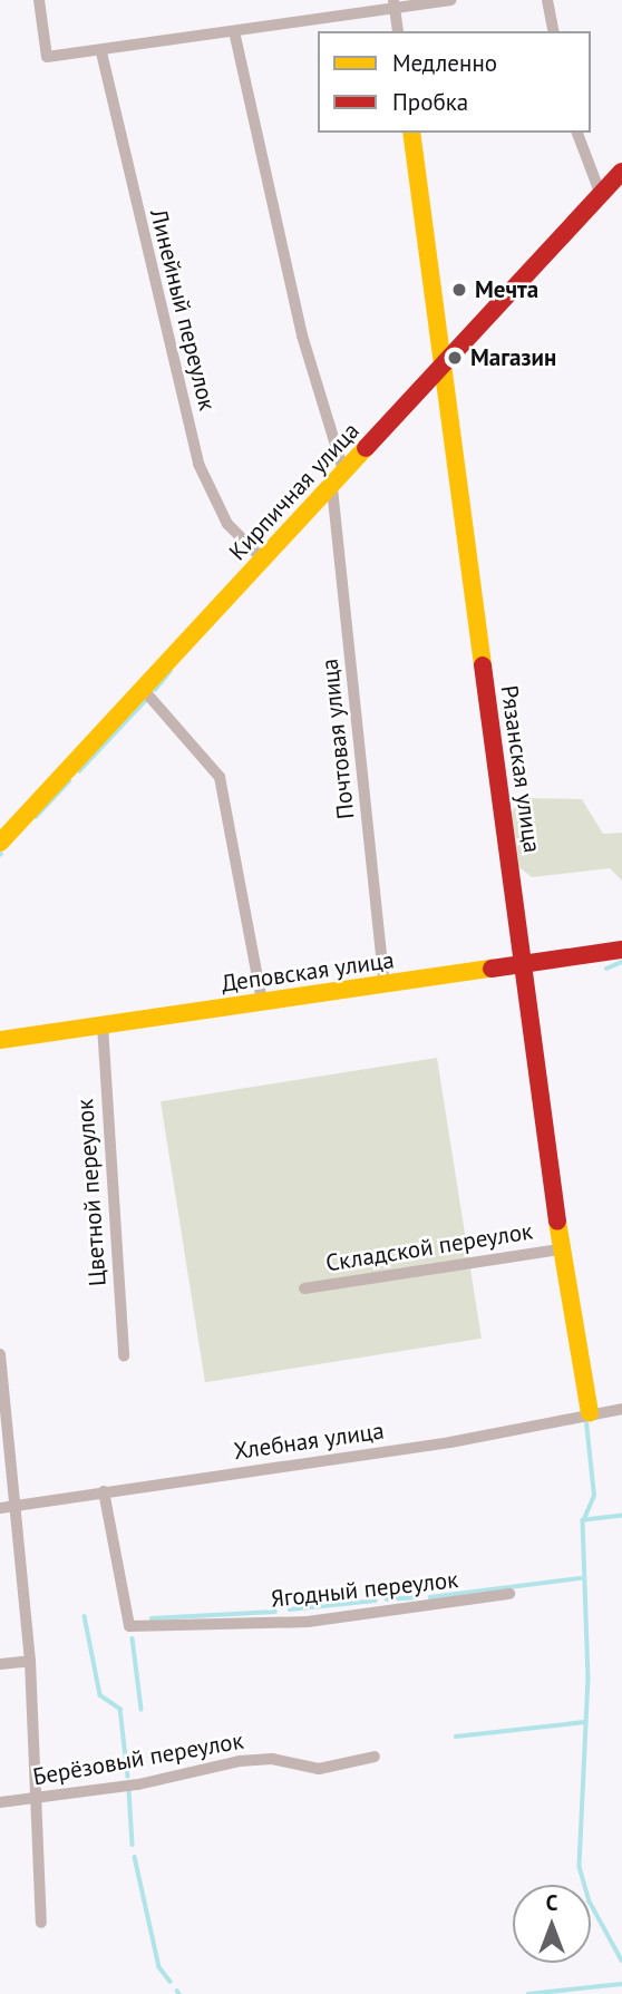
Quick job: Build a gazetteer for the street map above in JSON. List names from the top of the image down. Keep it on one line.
{"streets":{"street":["Линейный переулок","Кирпичная улица","Почтовая улица","Рязанская улица","Деповская улица","Цветной переулок","Складской переулок","Хлебная улица","Ягодный переулок","Берёзовый переулок"]},"crossings":[["Линейный переулок","Кирпичная улица"],["Кирпичная улица","Почтовая улица"],["Кирпичная улица","Рязанская улица"],["Почтовая улица","Деповская улица"],["Рязанская улица","Деповская улица"],["Рязанская улица","Складской переулок"],["Рязанская улица","Хлебная улица"],["Деповская улица","Цветной переулок"],["Хлебная улица","Ягодный переулок"]],"places":["Мечта","Магазин"],"legend":["Медленно","Пробка"],"north":"top"}
